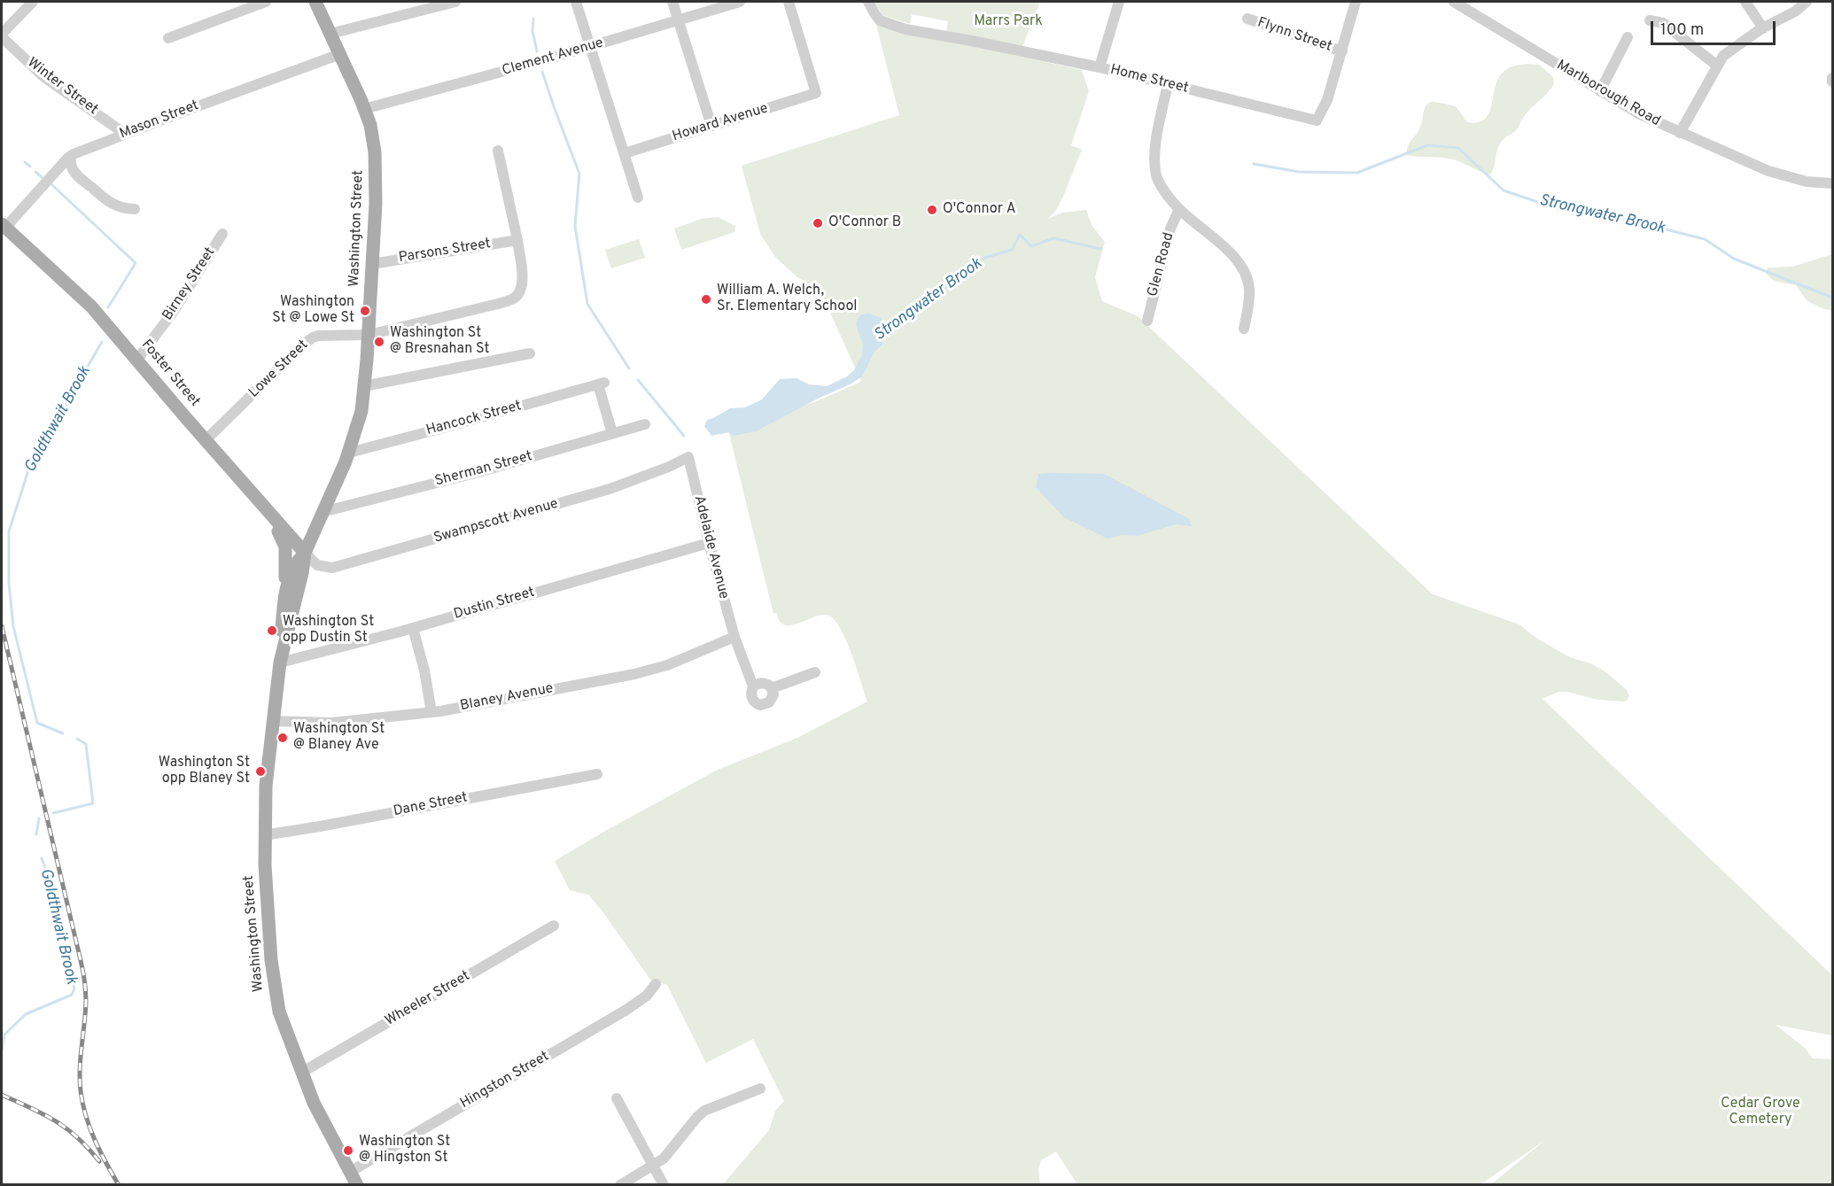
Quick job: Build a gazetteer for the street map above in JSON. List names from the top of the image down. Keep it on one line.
{"streets":{"main road":["Washington Street","Foster Street"],"street":["Flynn Street","Clement Avenue","Home Street","Winter Street","Marlborough Road","Mason Street","Howard Avenue","Parsons Street","Glen Road","Birney Street","Lowe Street","Hancock Street","Sherman Street","Swampscott Avenue","Adelaide Avenue","Dustin Street","Blaney Avenue","Dane Street","Wheeler Street","Hingston Street"]},"crossings":[["Flynn Street","Home Street"],["Clement Avenue","Washington Street"],["Winter Street","Mason Street"],["Mason Street","Washington Street"],["Mason Street","Foster Street"],["Washington Street","Parsons Street"],["Washington Street","Lowe Street"],["Washington Street","Foster Street"],["Washington Street","Hancock Street"],["Washington Street","Sherman Street"],["Washington Street","Swampscott Avenue"],["Washington Street","Dustin Street"],["Washington Street","Blaney Avenue"],["Washington Street","Dane Street"],["Washington Street","Wheeler Street"],["Washington Street","Hingston Street"],["Parsons Street","Lowe Street"],["Birney Street","Foster Street"],["Lowe Street","Foster Street"],["Foster Street","Swampscott Avenue"],["Hancock Street","Sherman Street"],["Swampscott Avenue","Adelaide Avenue"],["Adelaide Avenue","Dustin Street"],["Adelaide Avenue","Blaney Avenue"]],"water":["Strongwater Brook","Goldthwait Brook"],"parks":["Marrs Park","Cedar Grove Cemetery"],"places":["O'Connor A","O'Connor B","William A. Welch, Sr. Elementary School","Washington St @ Lowe St","Washington St @ Bresnahan St","Washington St opp Dustin St","Washington St @ Blaney Ave","Washington St opp Blaney St","Washington St @ Hingston St"],"scale_bar":"100 m"}
